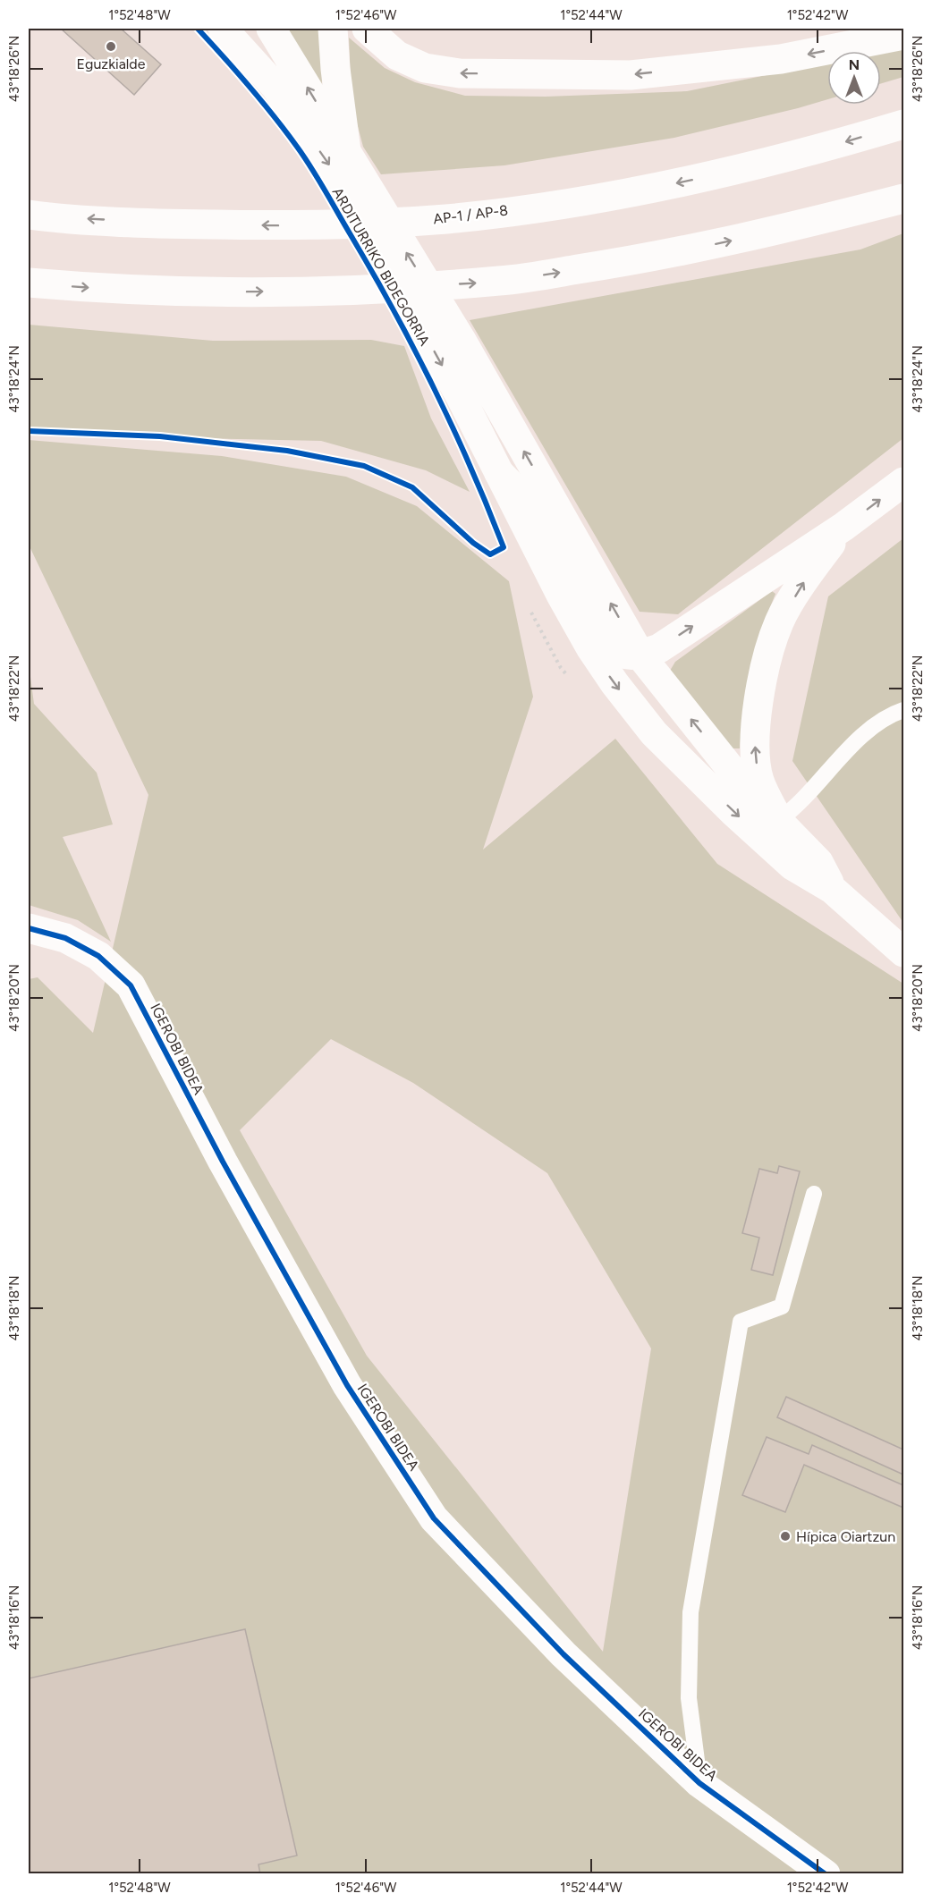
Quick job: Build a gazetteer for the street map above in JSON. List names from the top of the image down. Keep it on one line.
{"streets":{"main road":["AP-1 / AP-8","IGEROBI BIDEA"],"cycle path":["ARDITURRIKO BIDEGORRIA"]},"places":["Eguzkialde","Hípica Oiartzun"],"north":"top","coordinates":["1°52'48\"W","1°52'46\"W","1°52'44\"W","1°52'42\"W","43°18'26\"N","43°18'24\"N","43°18'22\"N","43°18'20\"N","43°18'18\"N","43°18'16\"N"]}
